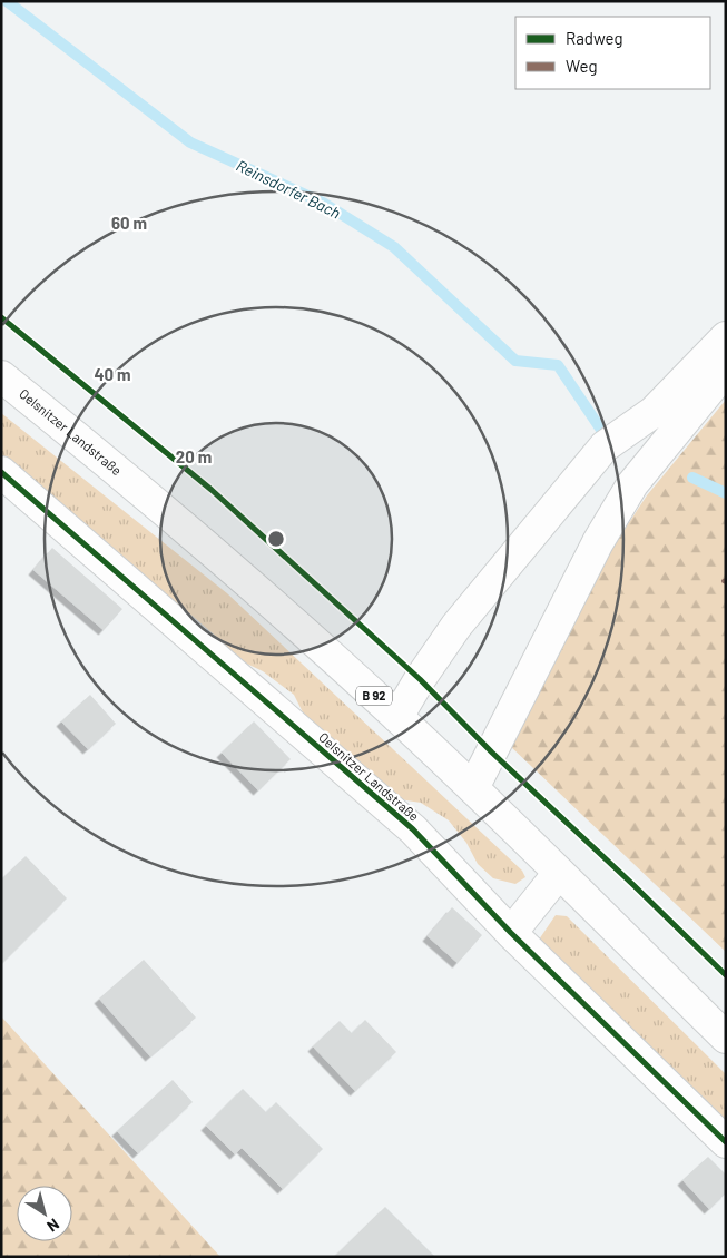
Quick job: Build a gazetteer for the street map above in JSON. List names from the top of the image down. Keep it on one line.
{"streets":{"street":["Oelsnitzer Landstraße","B 92"]},"water":["Reinsdorfer Bach"],"legend":["Radweg","Weg"],"north":"bottom right","rings":["60 m","40 m","20 m"]}
